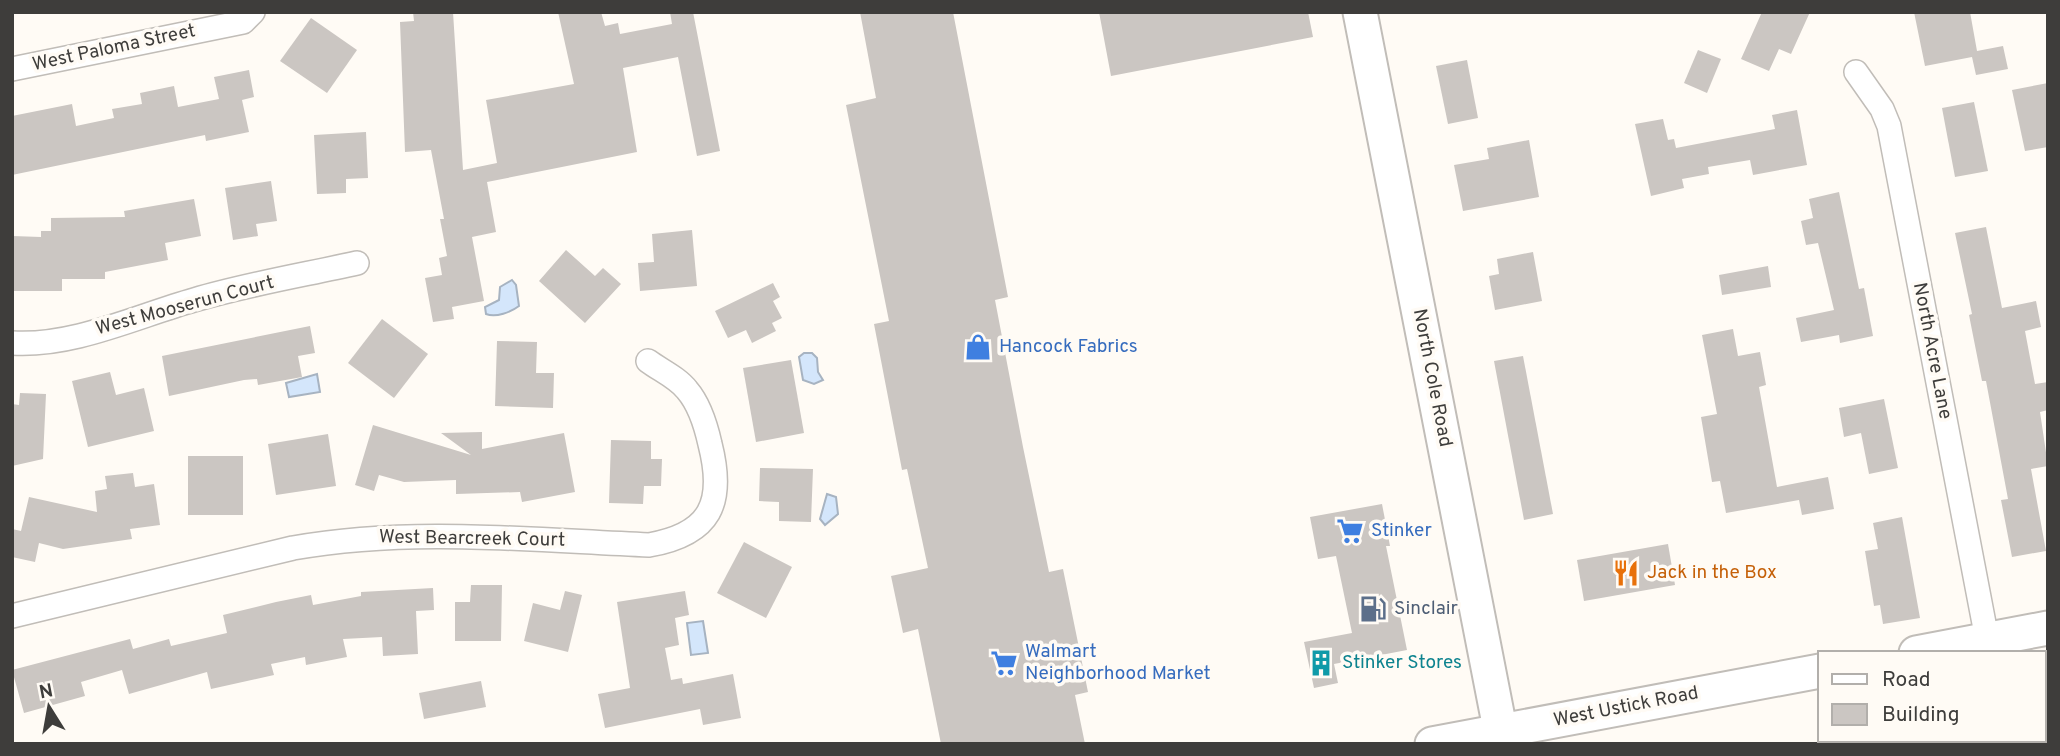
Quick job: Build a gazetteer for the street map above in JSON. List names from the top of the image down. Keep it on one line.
{"streets":{"main road":["North Cole Road","West Ustick Road"],"street":["West Paloma Street","West Mooserun Court","North Acre Lane","West Bearcreek Court"]},"crossings":[["North Cole Road","West Ustick Road"]],"places":{"shop":["Hancock Fabrics"],"supermarket":["Stinker","Walmart Neighborhood Market"],"restaurant":["Jack in the Box"],"fuel station":["Sinclair"],"building":["Stinker Stores"]},"legend":["Road","Building"],"north":"top"}
